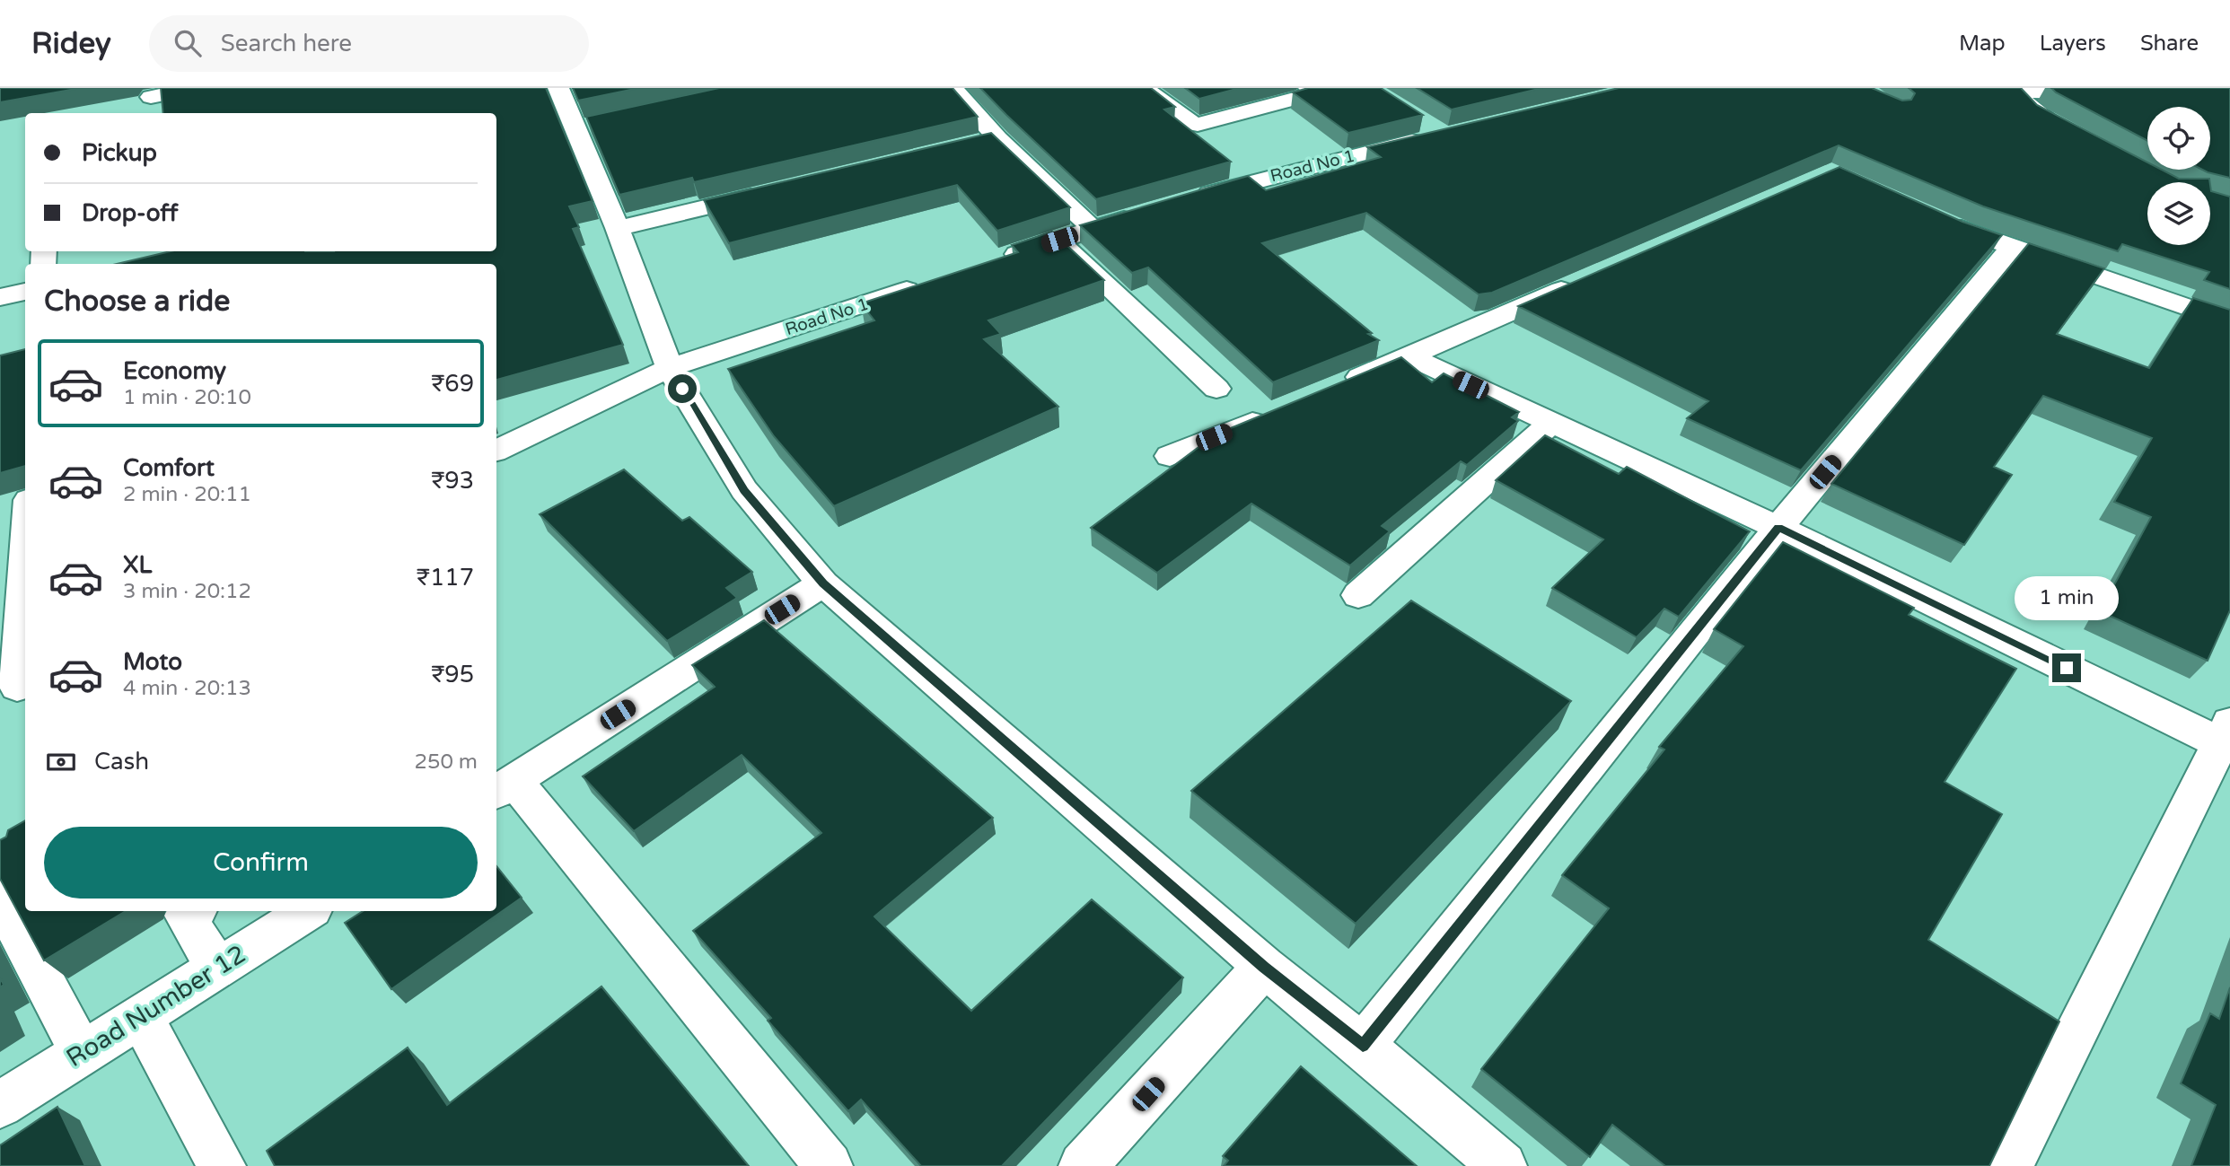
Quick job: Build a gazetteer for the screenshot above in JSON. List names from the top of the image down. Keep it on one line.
{"streets":{"street":["Road No 1","Road Number 12"]},"page":{"header":"Ridey","search":"Search here","nav":["Map","Layers","Share"],"banner":["Pickup","Drop-off"],"heading":"Choose a ride","list":[{"name":"Economy","note":"1 min · 20:10","value":"₹69"},{"name":"Comfort","note":"2 min · 20:11","value":"₹93"},{"name":"XL","note":"3 min · 20:12","value":"₹117"},{"name":"Moto","note":"4 min · 20:13","value":"₹95"}],"bubble":"1 min","pay":["Cash","250 m"],"buttons":"Confirm"}}
